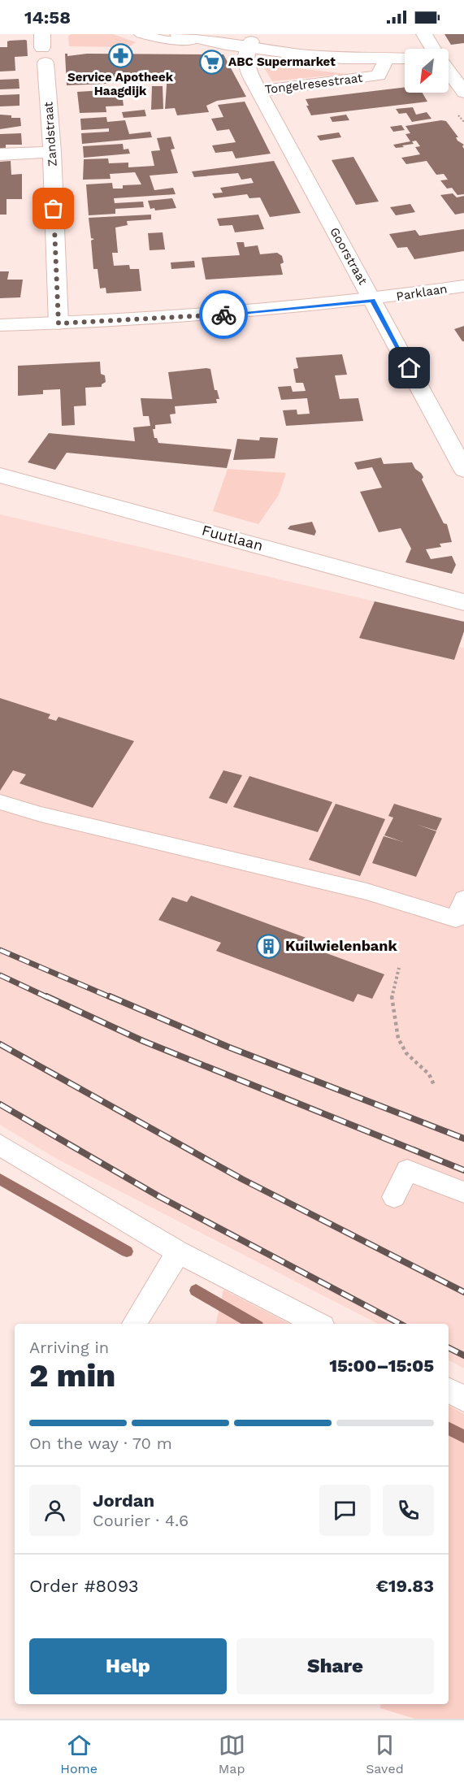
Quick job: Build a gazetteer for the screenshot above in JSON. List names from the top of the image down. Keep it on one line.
{"streets":{"street":["Tongelresestraat","Zandstraat","Goorstraat","Parklaan","Fuutlaan"]},"crossings":[["Tongelresestraat","Goorstraat"],["Zandstraat","Parklaan"],["Goorstraat","Parklaan"]],"places":{"pharmacy":["Service Apotheek Haagdijk"],"supermarket":["ABC Supermarket"],"building":["Kuilwielenbank"]},"north":"bottom left","page":{"status":"14:58","heading":["2 min","Arriving in","15:00–15:05"],"panel":["Jordan","Courier · 4.6","Order #8093","€19.83"],"bar":"On the way · 70 m","buttons":["Help","Share"],"tabs":["Home","Map","Saved"]}}
